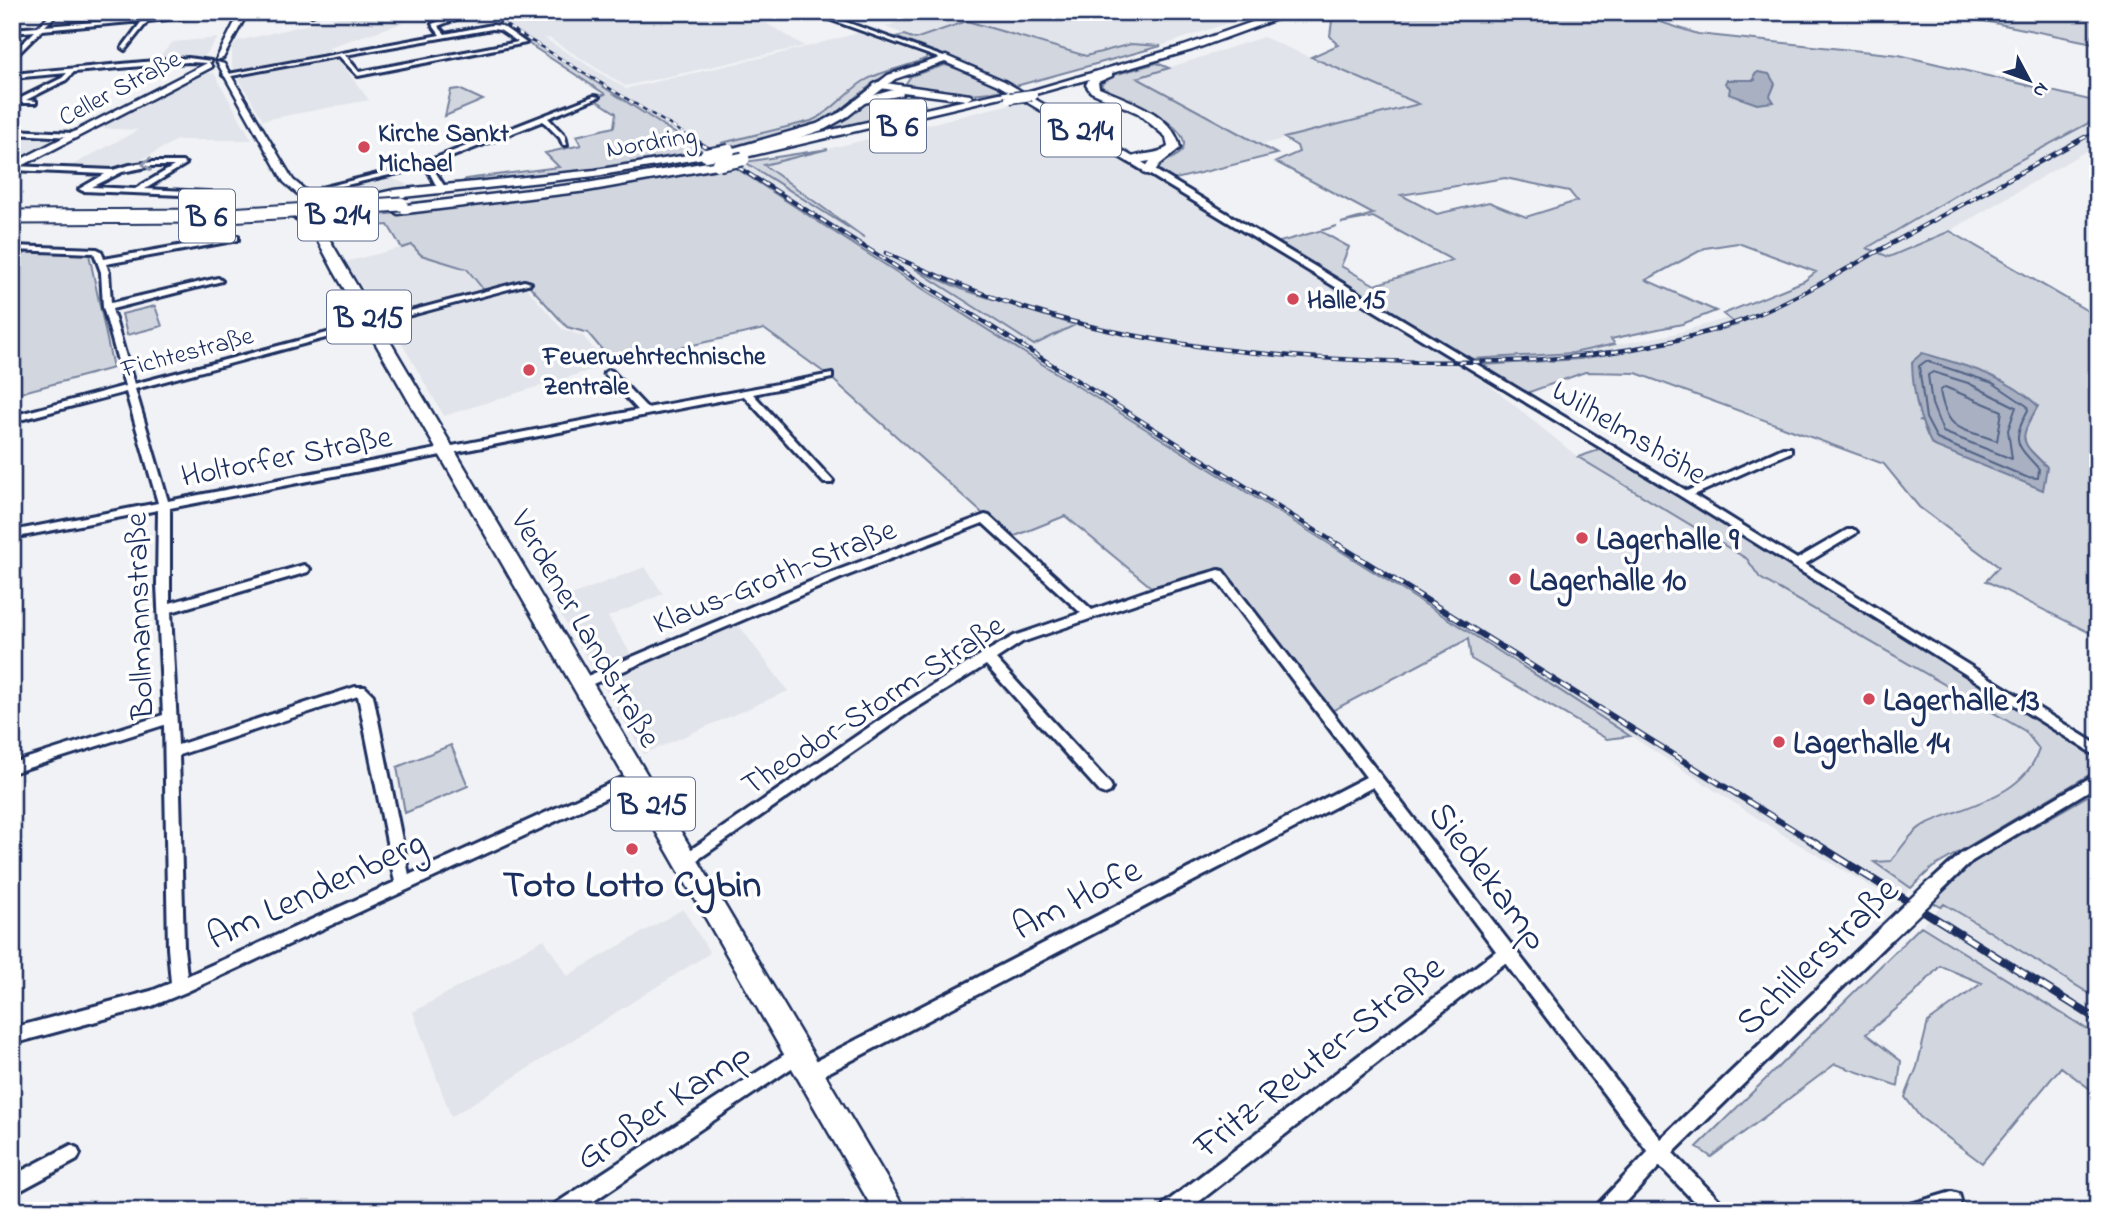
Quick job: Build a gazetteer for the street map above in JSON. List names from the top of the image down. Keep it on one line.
{"streets":{"highway":["B 6","B 214"],"main road":["Celler Straße","Nordring","B 215","Verdener Landstraße"],"street":["Fichtestraße","Wilhelmshöhe","Holtorfer Straße","Klaus-Groth-Straße","Bollmannstraße","Theodor-Storm-Straße","Siedekamp","Am Lendenberg","Am Hofe","Schillerstraße","Fritz-Reuter-Straße","Großer Kamp"]},"crossings":[["B 6","B 214"],["B 6","Nordring"],["B 214","Nordring"],["B 214","Wilhelmshöhe"],["B 214","Verdener Landstraße"],["Fichtestraße","Bollmannstraße"],["Fichtestraße","Verdener Landstraße"],["Holtorfer Straße","Bollmannstraße"],["Holtorfer Straße","Verdener Landstraße"],["Klaus-Groth-Straße","Verdener Landstraße"],["Klaus-Groth-Straße","Theodor-Storm-Straße"],["Bollmannstraße","Am Lendenberg"],["Verdener Landstraße","Theodor-Storm-Straße"],["Verdener Landstraße","Am Lendenberg"],["Verdener Landstraße","Am Hofe"],["Verdener Landstraße","Großer Kamp"],["Theodor-Storm-Straße","Siedekamp"],["Siedekamp","Am Hofe"],["Siedekamp","Schillerstraße"],["Siedekamp","Fritz-Reuter-Straße"],["Am Hofe","Großer Kamp"]],"places":["Kirche Sankt Michael","Halle 15","Feuerwehrtechnische Zentrale","Lagerhalle 9","Lagerhalle 10","Lagerhalle 13","Lagerhalle 14","Toto Lotto Cybin"],"north":"bottom right"}
